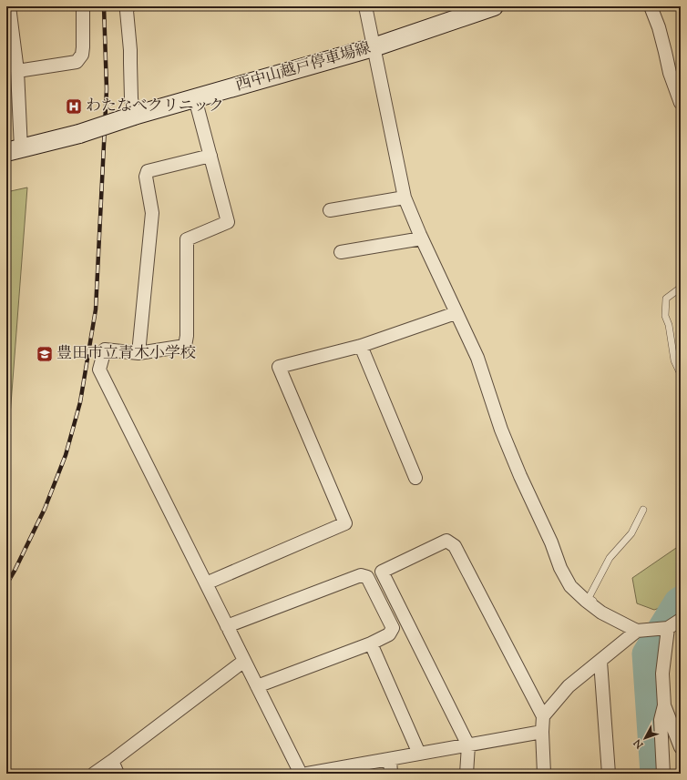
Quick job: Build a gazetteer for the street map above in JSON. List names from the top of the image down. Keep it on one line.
{"streets":{"main road":["西中山越戸停車場線"]},"places":{"hospital":["わたなべクリニック"],"school or university":["豊田市立青木小学校"]},"north":"bottom left"}
